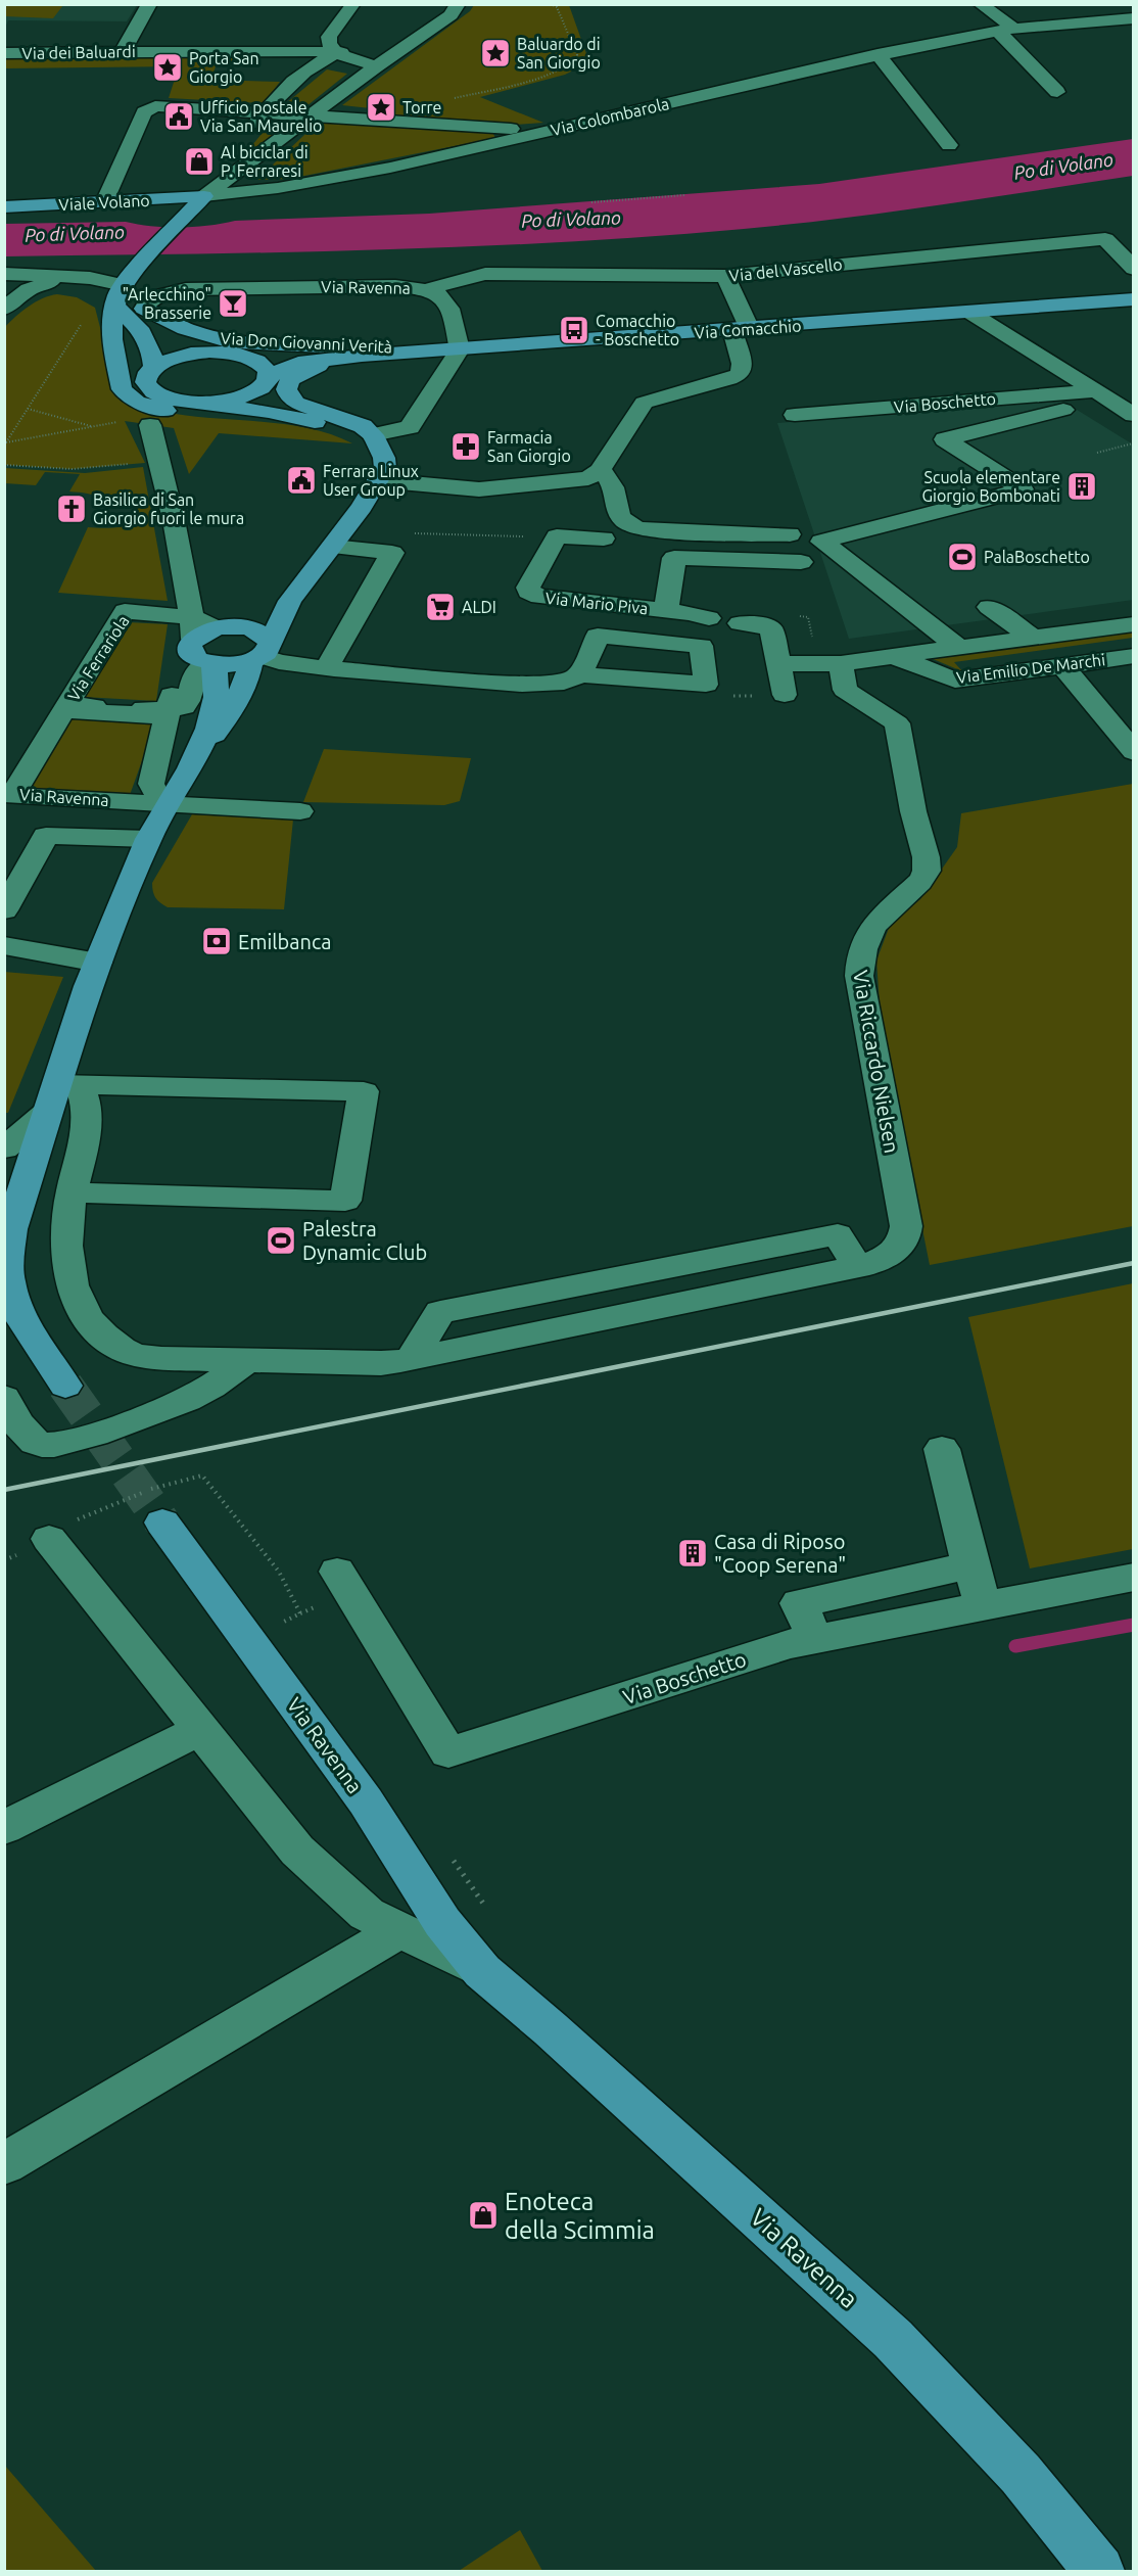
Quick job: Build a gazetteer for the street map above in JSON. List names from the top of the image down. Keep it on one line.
{"streets":{"main road":["Viale Volano","Via Ravenna","Via Comacchio","Via Don Giovanni Verità"],"street":["Via dei Baluardi","Via Colombarola","Via del Vascello","Via Boschetto","Via Mario Piva","Via Ferrariola","Via Emilio De Marchi","Via Riccardo Nielsen"]},"crossings":[["Via Colombarola","Viale Volano"],["Via del Vascello","Via Ravenna"],["Via Ravenna","Via Comacchio"],["Via Ravenna","Via Don Giovanni Verità"],["Via Ravenna","Via Ferrariola"],["Via Comacchio","Via Don Giovanni Verità"],["Via Emilio De Marchi","Via Riccardo Nielsen"]],"water":["Po di Volano"],"places":{"place":["Baluardo di San Giorgio","Porta San Giorgio","Torre"],"public building":["Ufficio postale Via San Maurelio","Ferrara Linux User Group"],"shop":["Al biciclar di P. Ferraresi","Enoteca della Scimmia"],"bar":["\"Arlecchino\" Brasserie"],"bus stop":["Comacchio - Boschetto"],"pharmacy":["Farmacia San Giorgio"],"building":["Scuola elementare Giorgio Bombonati","Casa di Riposo \"Coop Serena\""],"church":["Basilica di San Giorgio fuori le mura"],"sports":["PalaBoschetto","Palestra Dynamic Club"],"supermarket":["ALDI"],"bank":["Emilbanca"]}}
